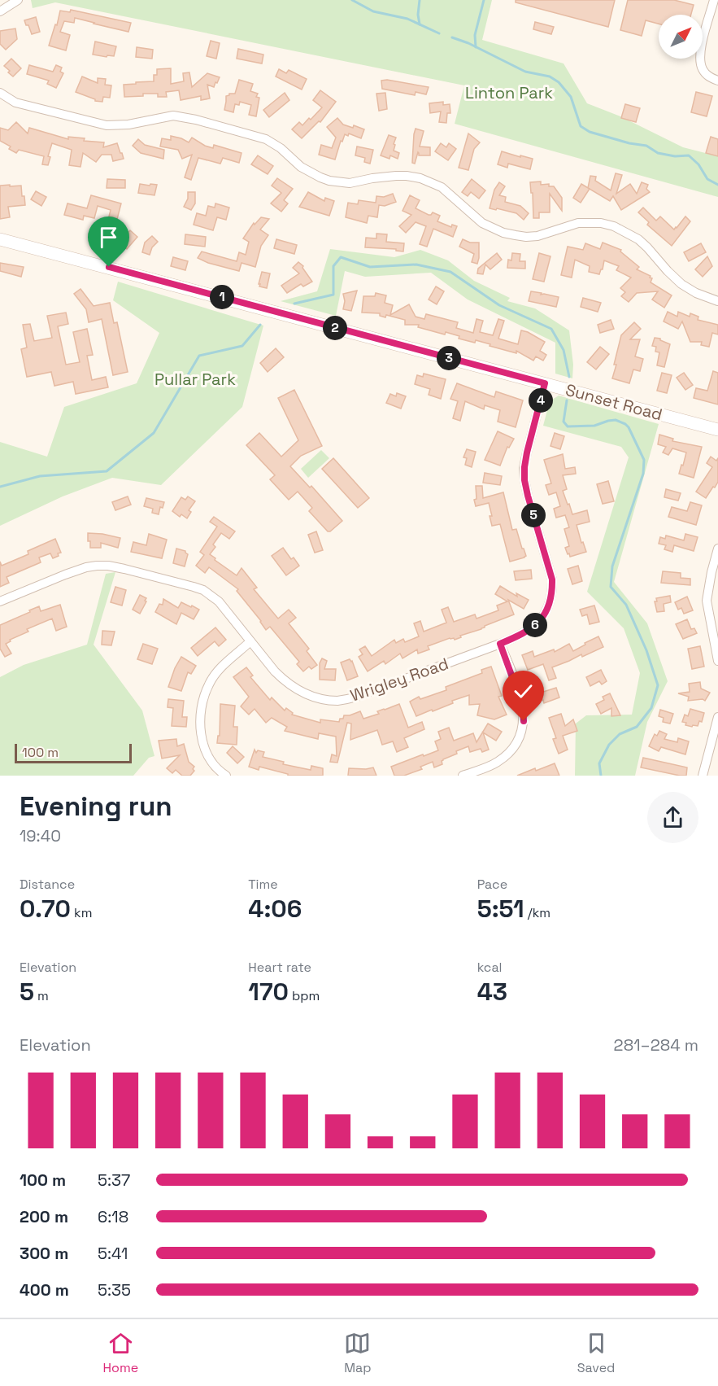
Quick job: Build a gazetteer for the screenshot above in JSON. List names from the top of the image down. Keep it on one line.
{"streets":{"main road":["Sunset Road"],"street":["Wrigley Road"]},"crossings":[["Sunset Road","Wrigley Road"]],"parks":["Linton Park","Pullar Park"],"scale_bar":"100 m","north":"top right","page":{"pins":["1","2","3","4","5","6"],"scale":"100 m","heading":["Evening run","19:40"],"stats":[["Distance","0.70 km"],["Time","4:06"],["Pace","5:51 /km"],["Elevation","5 m"],["Heart rate","170 bpm"],["kcal","43"]],"chart":["Elevation","281–284 m"],"list":[{"name":"100 m","note":"5:37"},{"name":"200 m","note":"6:18"},{"name":"300 m","note":"5:41"},{"name":"400 m","note":"5:35"}],"tabs":["Home","Map","Saved"]}}
